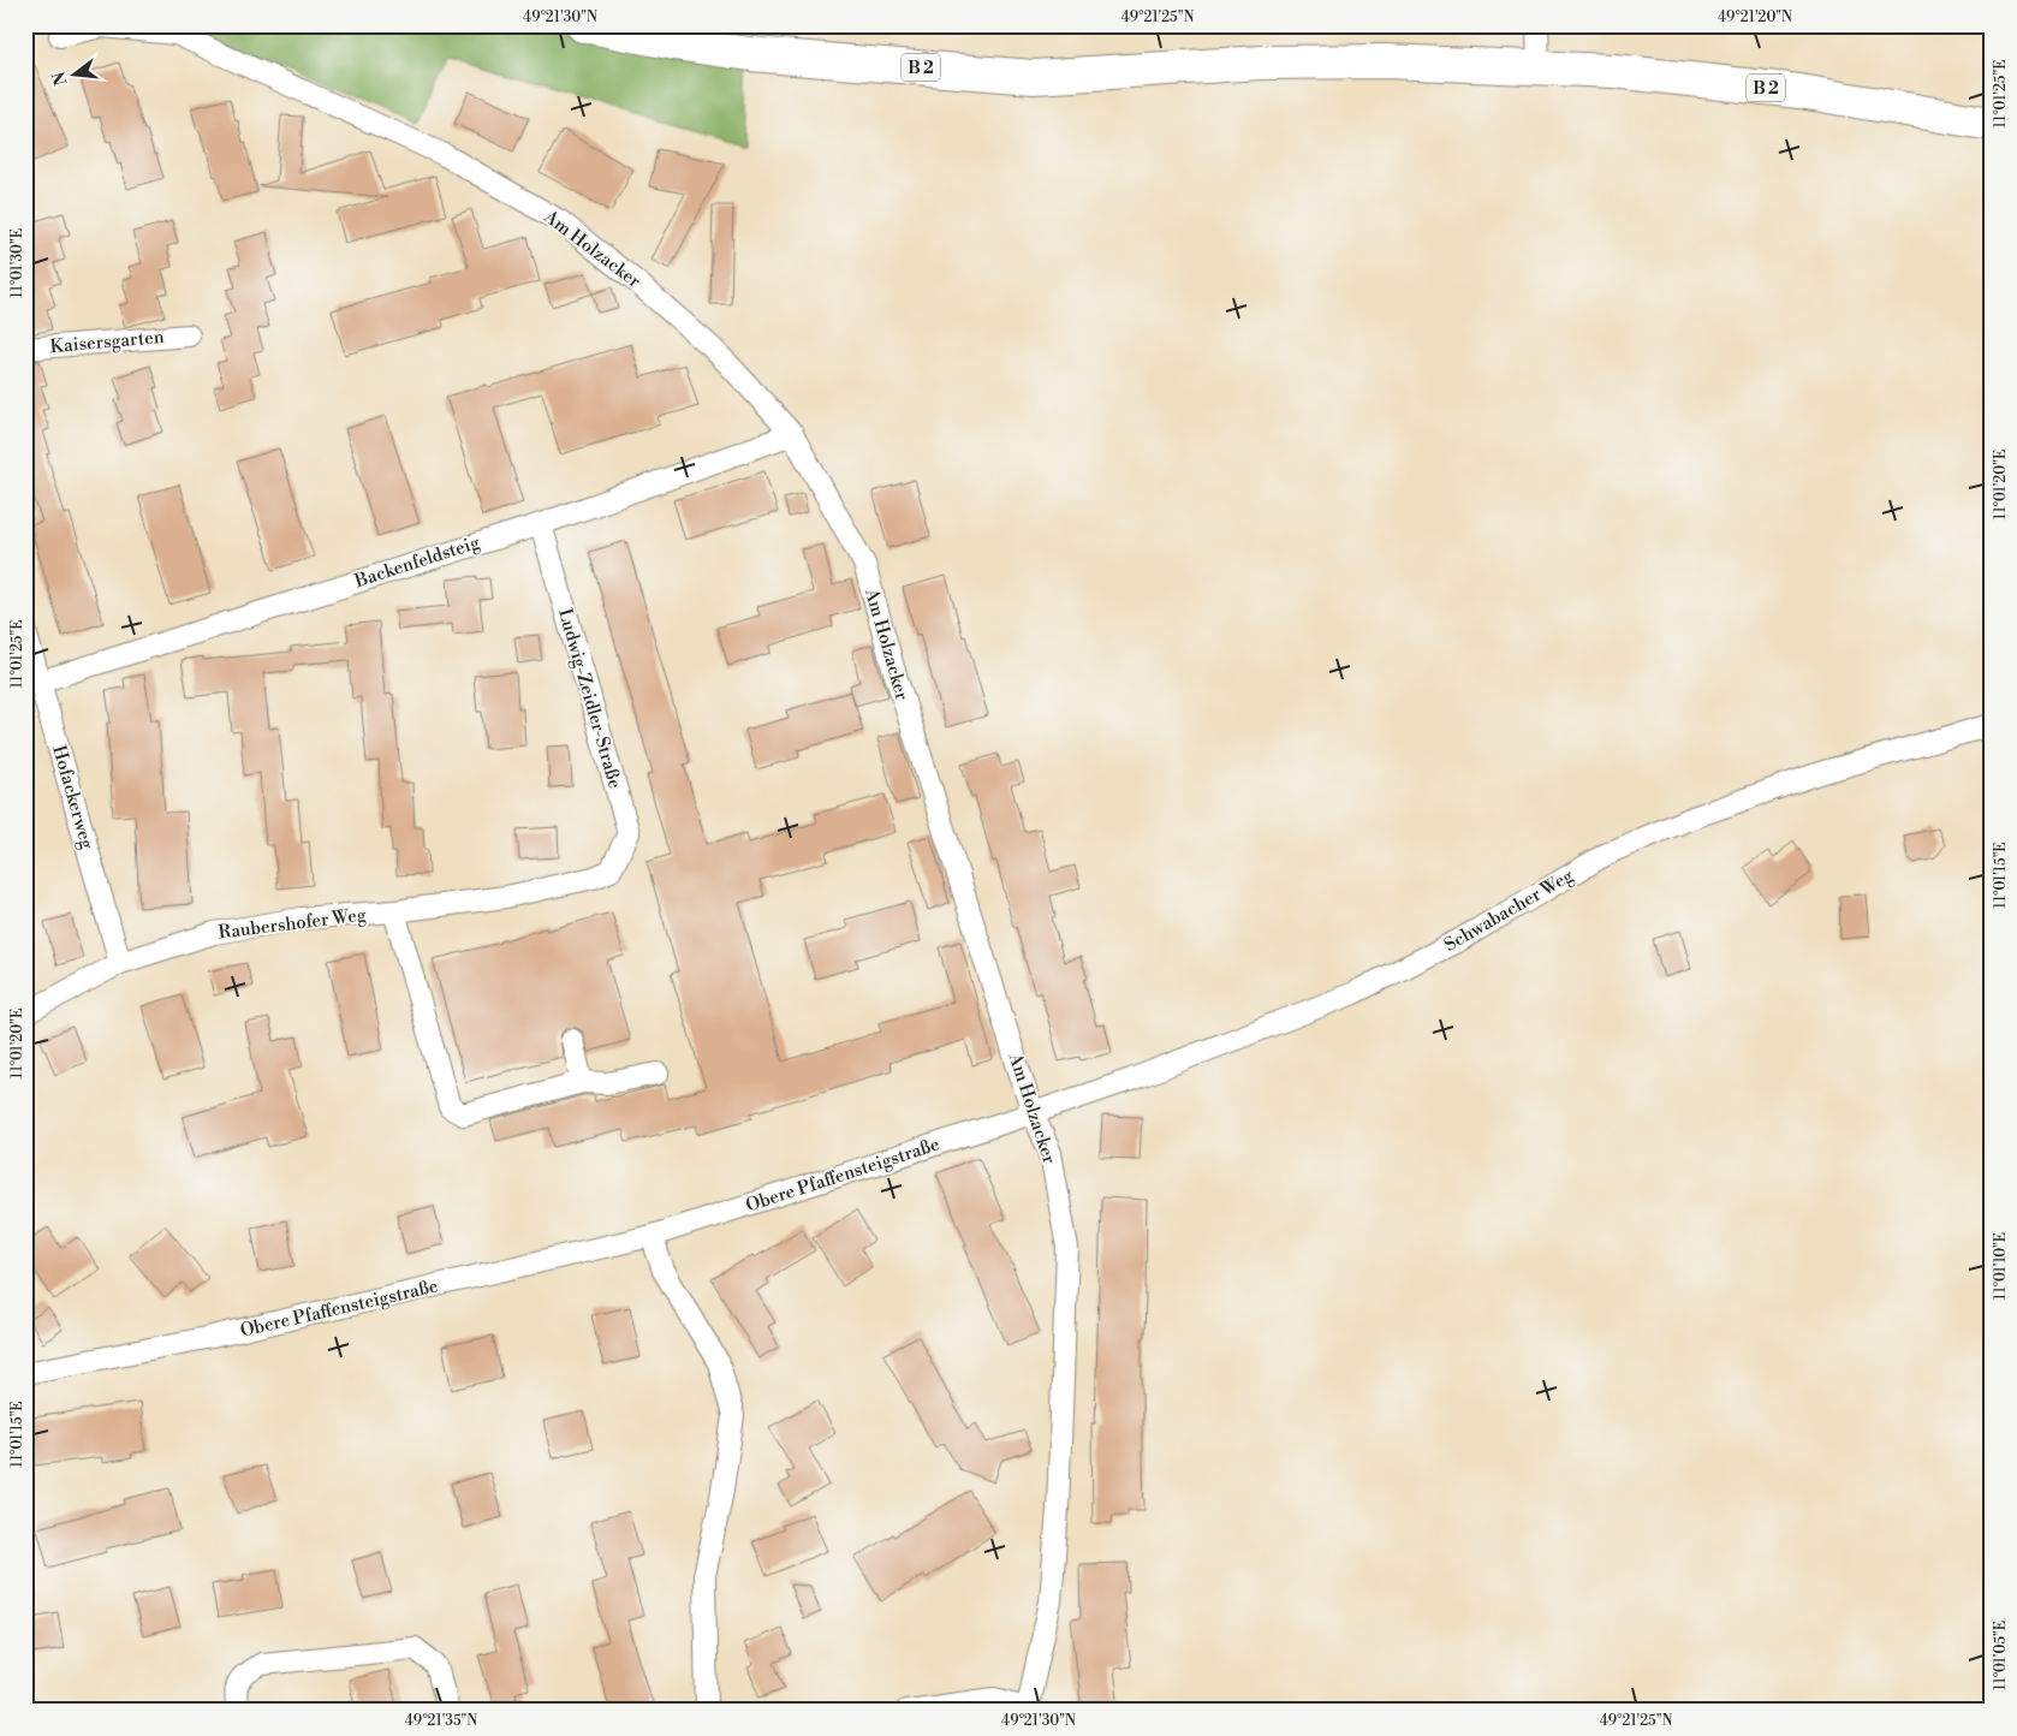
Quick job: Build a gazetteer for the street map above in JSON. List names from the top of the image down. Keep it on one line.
{"streets":{"main road":["B 2"],"street":["Am Holzacker","Kaisersgarten","Backenfeldsteig","Ludwig-Zeidler-Straße","Hofackerweg","Schwabacher Weg","Raubershofer Weg","Obere Pfaffensteigstraße"]},"crossings":[["Am Holzacker","Backenfeldsteig"],["Am Holzacker","Schwabacher Weg"],["Am Holzacker","Obere Pfaffensteigstraße"],["Backenfeldsteig","Ludwig-Zeidler-Straße"],["Backenfeldsteig","Hofackerweg"],["Ludwig-Zeidler-Straße","Raubershofer Weg"],["Hofackerweg","Raubershofer Weg"],["Schwabacher Weg","Obere Pfaffensteigstraße"]],"north":"left","coordinates":["49°21'30\"N","49°21'25\"N","49°21'20\"N","11°01'25\"E","11°01'30\"E","11°01'20\"E","11°01'15\"E","11°01'10\"E","11°01'05\"E","49°21'35\"N"]}
